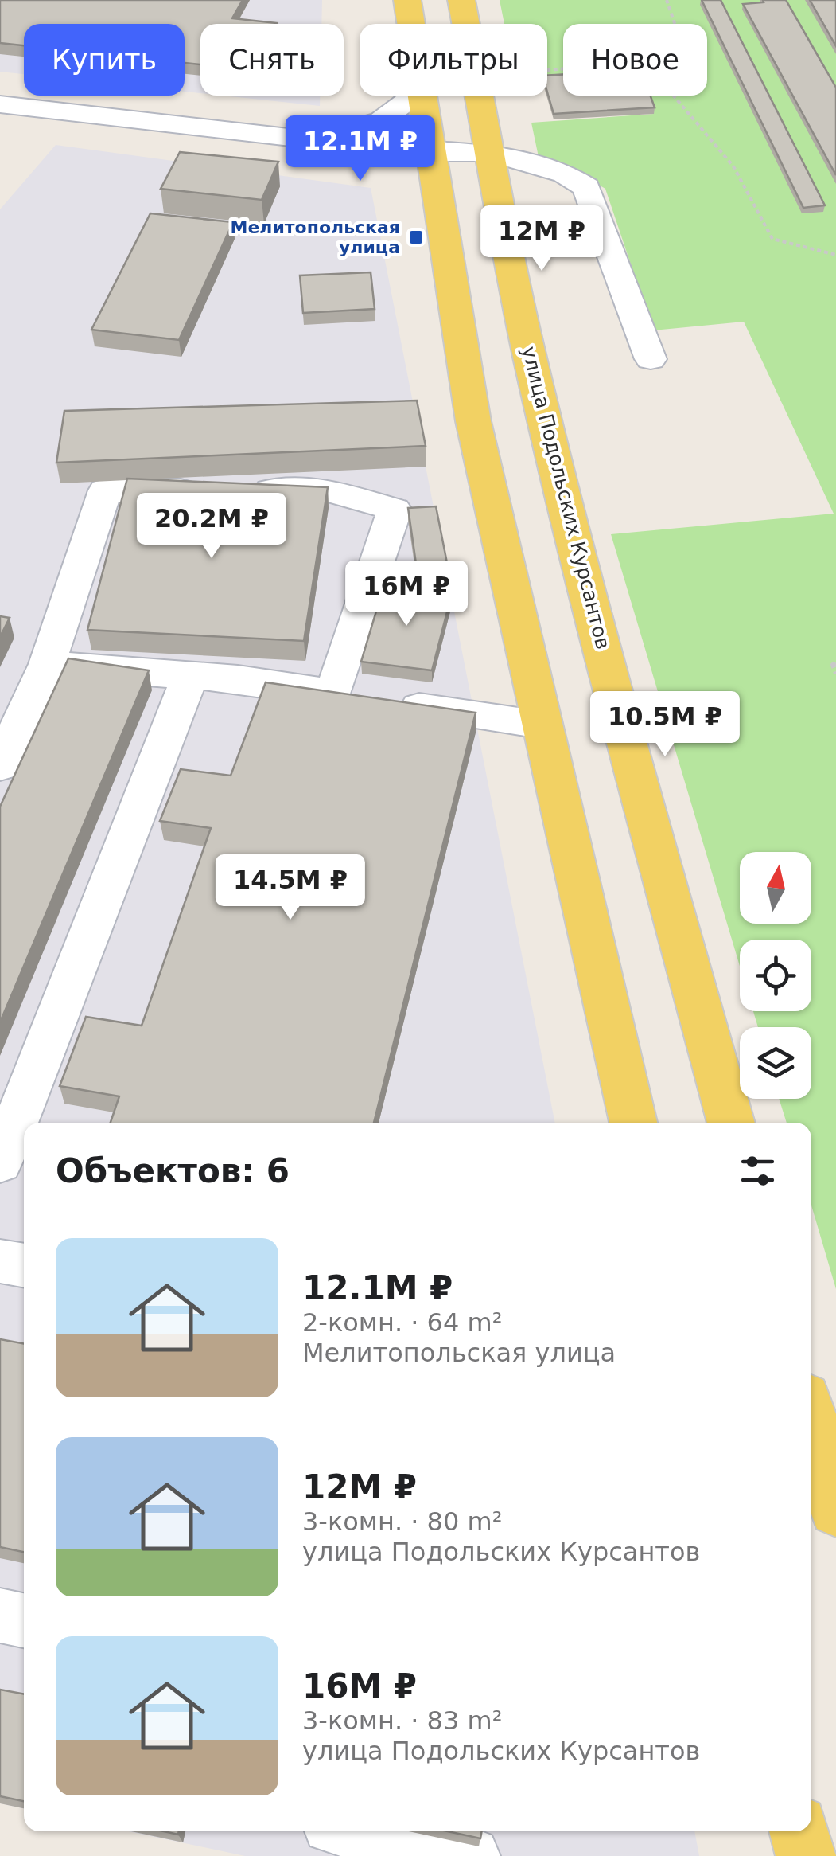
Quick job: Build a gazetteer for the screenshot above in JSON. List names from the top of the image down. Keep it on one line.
{"streets":{"main road":["улица Подольских Курсантов"]},"places":{"transit":["Мелитопольская улица"]},"north":"top","page":{"chip":["Купить","Снять","Фильтры","Новое"],"price":["12.1M ₽","12M ₽","20.2M ₽","16M ₽","10.5M ₽","14.5M ₽"],"heading":"Объектов: 6","list":[{"name":"12.1M ₽","note":"2-комн. · 64 m² · Мелитопольская улица"},{"name":"12M ₽","note":"3-комн. · 80 m² · улица Подольских Курсантов"},{"name":"16M ₽","note":"3-комн. · 83 m² · улица Подольских Курсантов"}]}}
